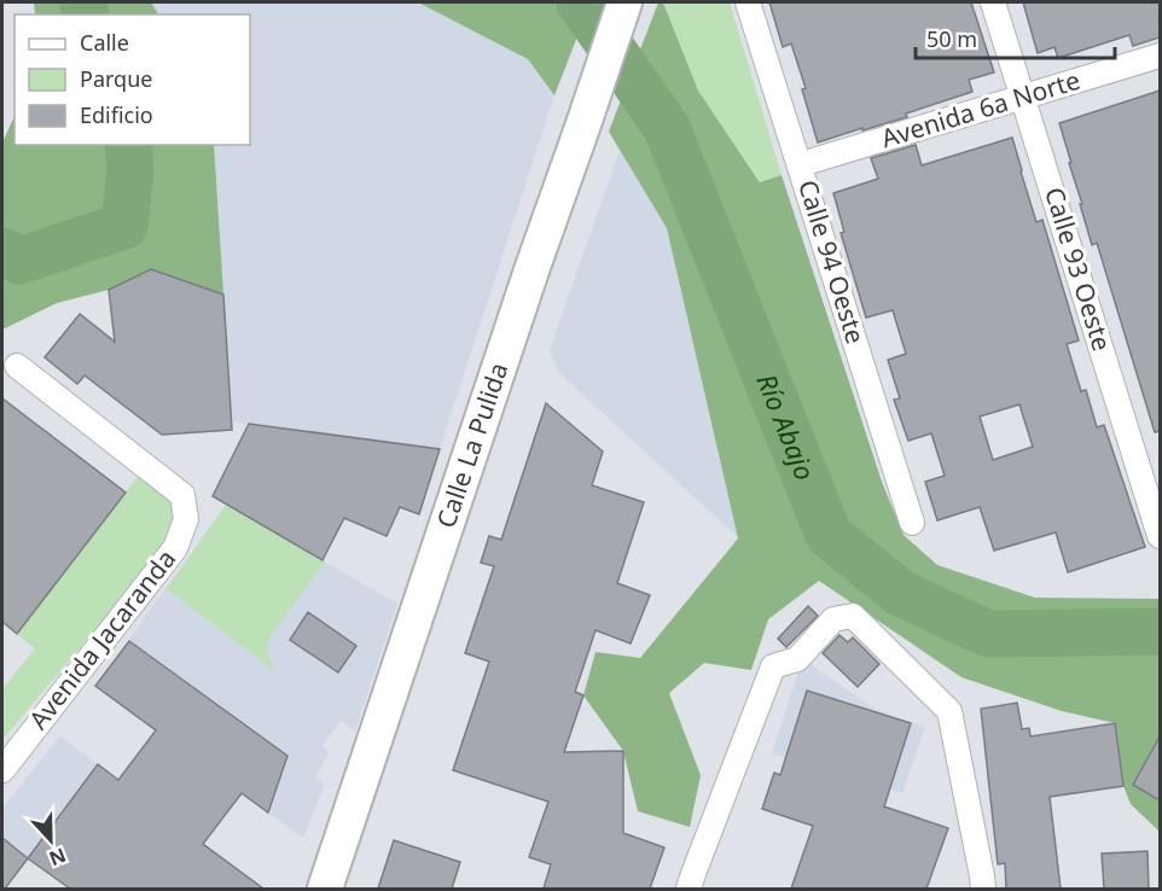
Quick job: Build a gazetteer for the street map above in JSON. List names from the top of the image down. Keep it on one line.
{"streets":{"main road":["Calle La Pulida"],"street":["Avenida 6a Norte","Calle 94 Oeste","Calle 93 Oeste","Avenida Jacaranda"]},"crossings":[["Avenida 6a Norte","Calle 94 Oeste"],["Avenida 6a Norte","Calle 93 Oeste"]],"water":["Río Abajo"],"legend":["Calle","Parque","Edificio"],"scale_bar":"50 m","north":"bottom"}
